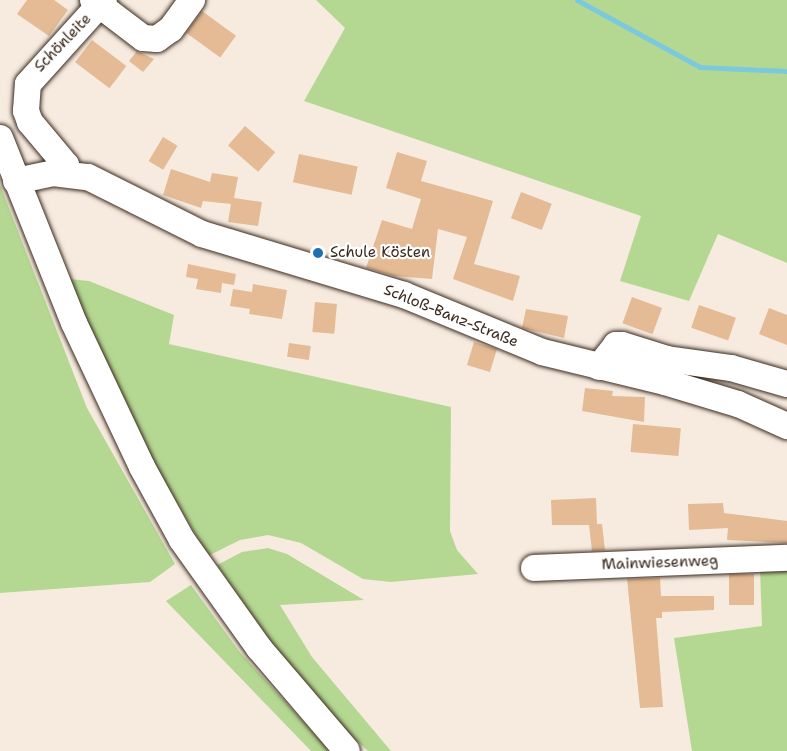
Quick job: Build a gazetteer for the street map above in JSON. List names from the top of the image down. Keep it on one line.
{"streets":{"street":["Schönleite","Schloß-Banz-Straße","Mainwiesenweg"]},"crossings":[["Schönleite","Schloß-Banz-Straße"]],"places":["Schule Kösten"]}
